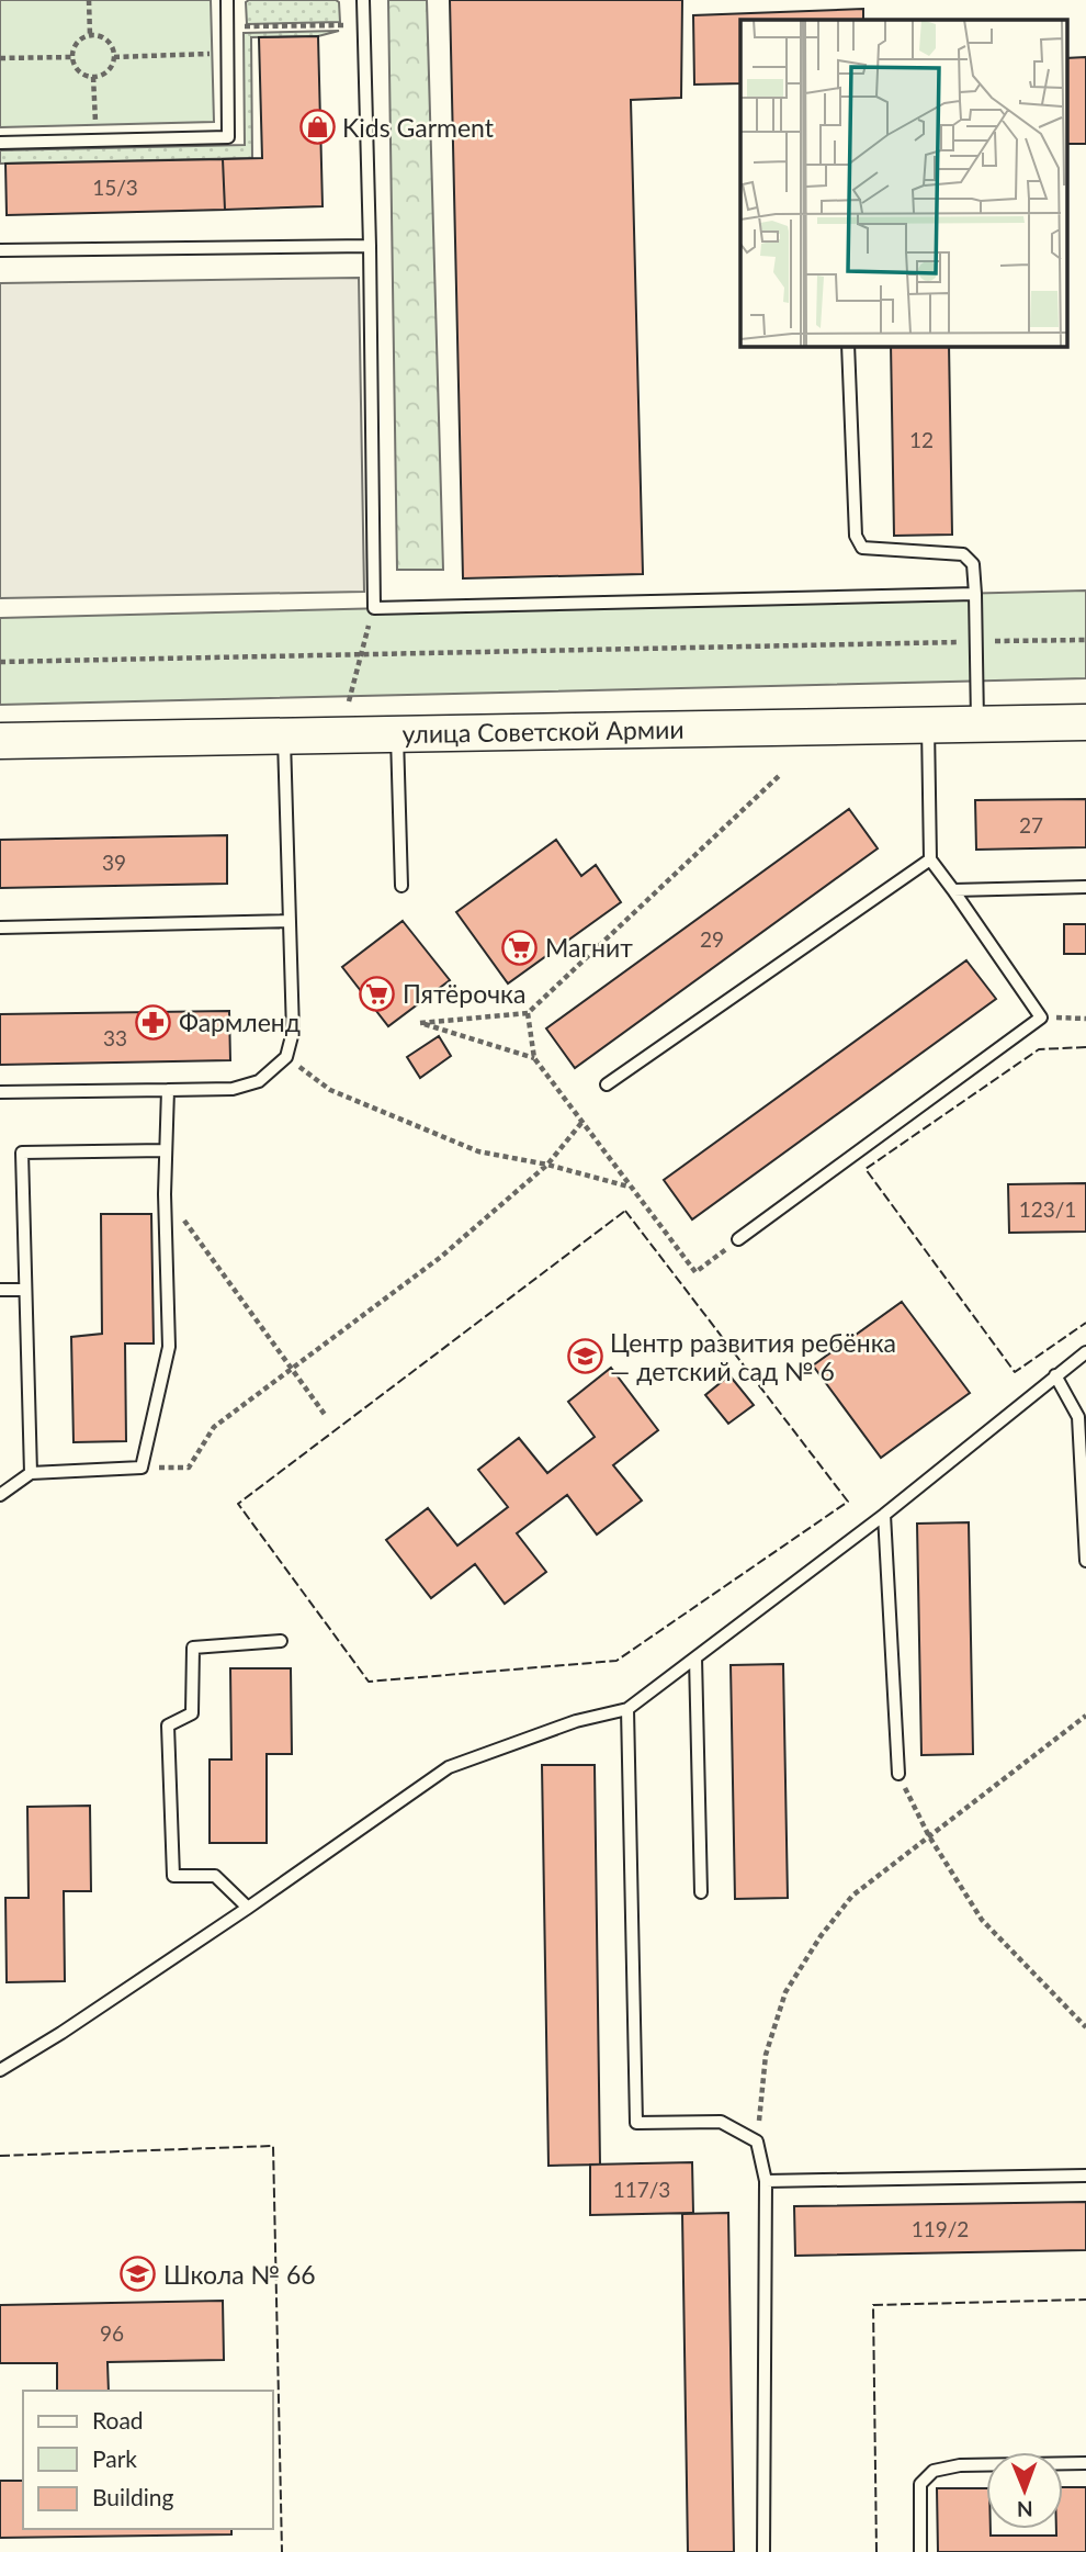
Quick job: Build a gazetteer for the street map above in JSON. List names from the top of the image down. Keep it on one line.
{"streets":{"main road":["улица Советской Армии"]},"places":{"shop":["Kids Garment"],"supermarket":["Магнит","Пятёрочка"],"pharmacy":["Фармленд"],"school or university":["Центр развития ребёнка — детский сад № 6","Школа № 66"]},"house_numbers":["15/3","12","27","39","29","33","123/1","117/3","119/2","96"],"legend":["Road","Park","Building"],"north":"bottom"}
